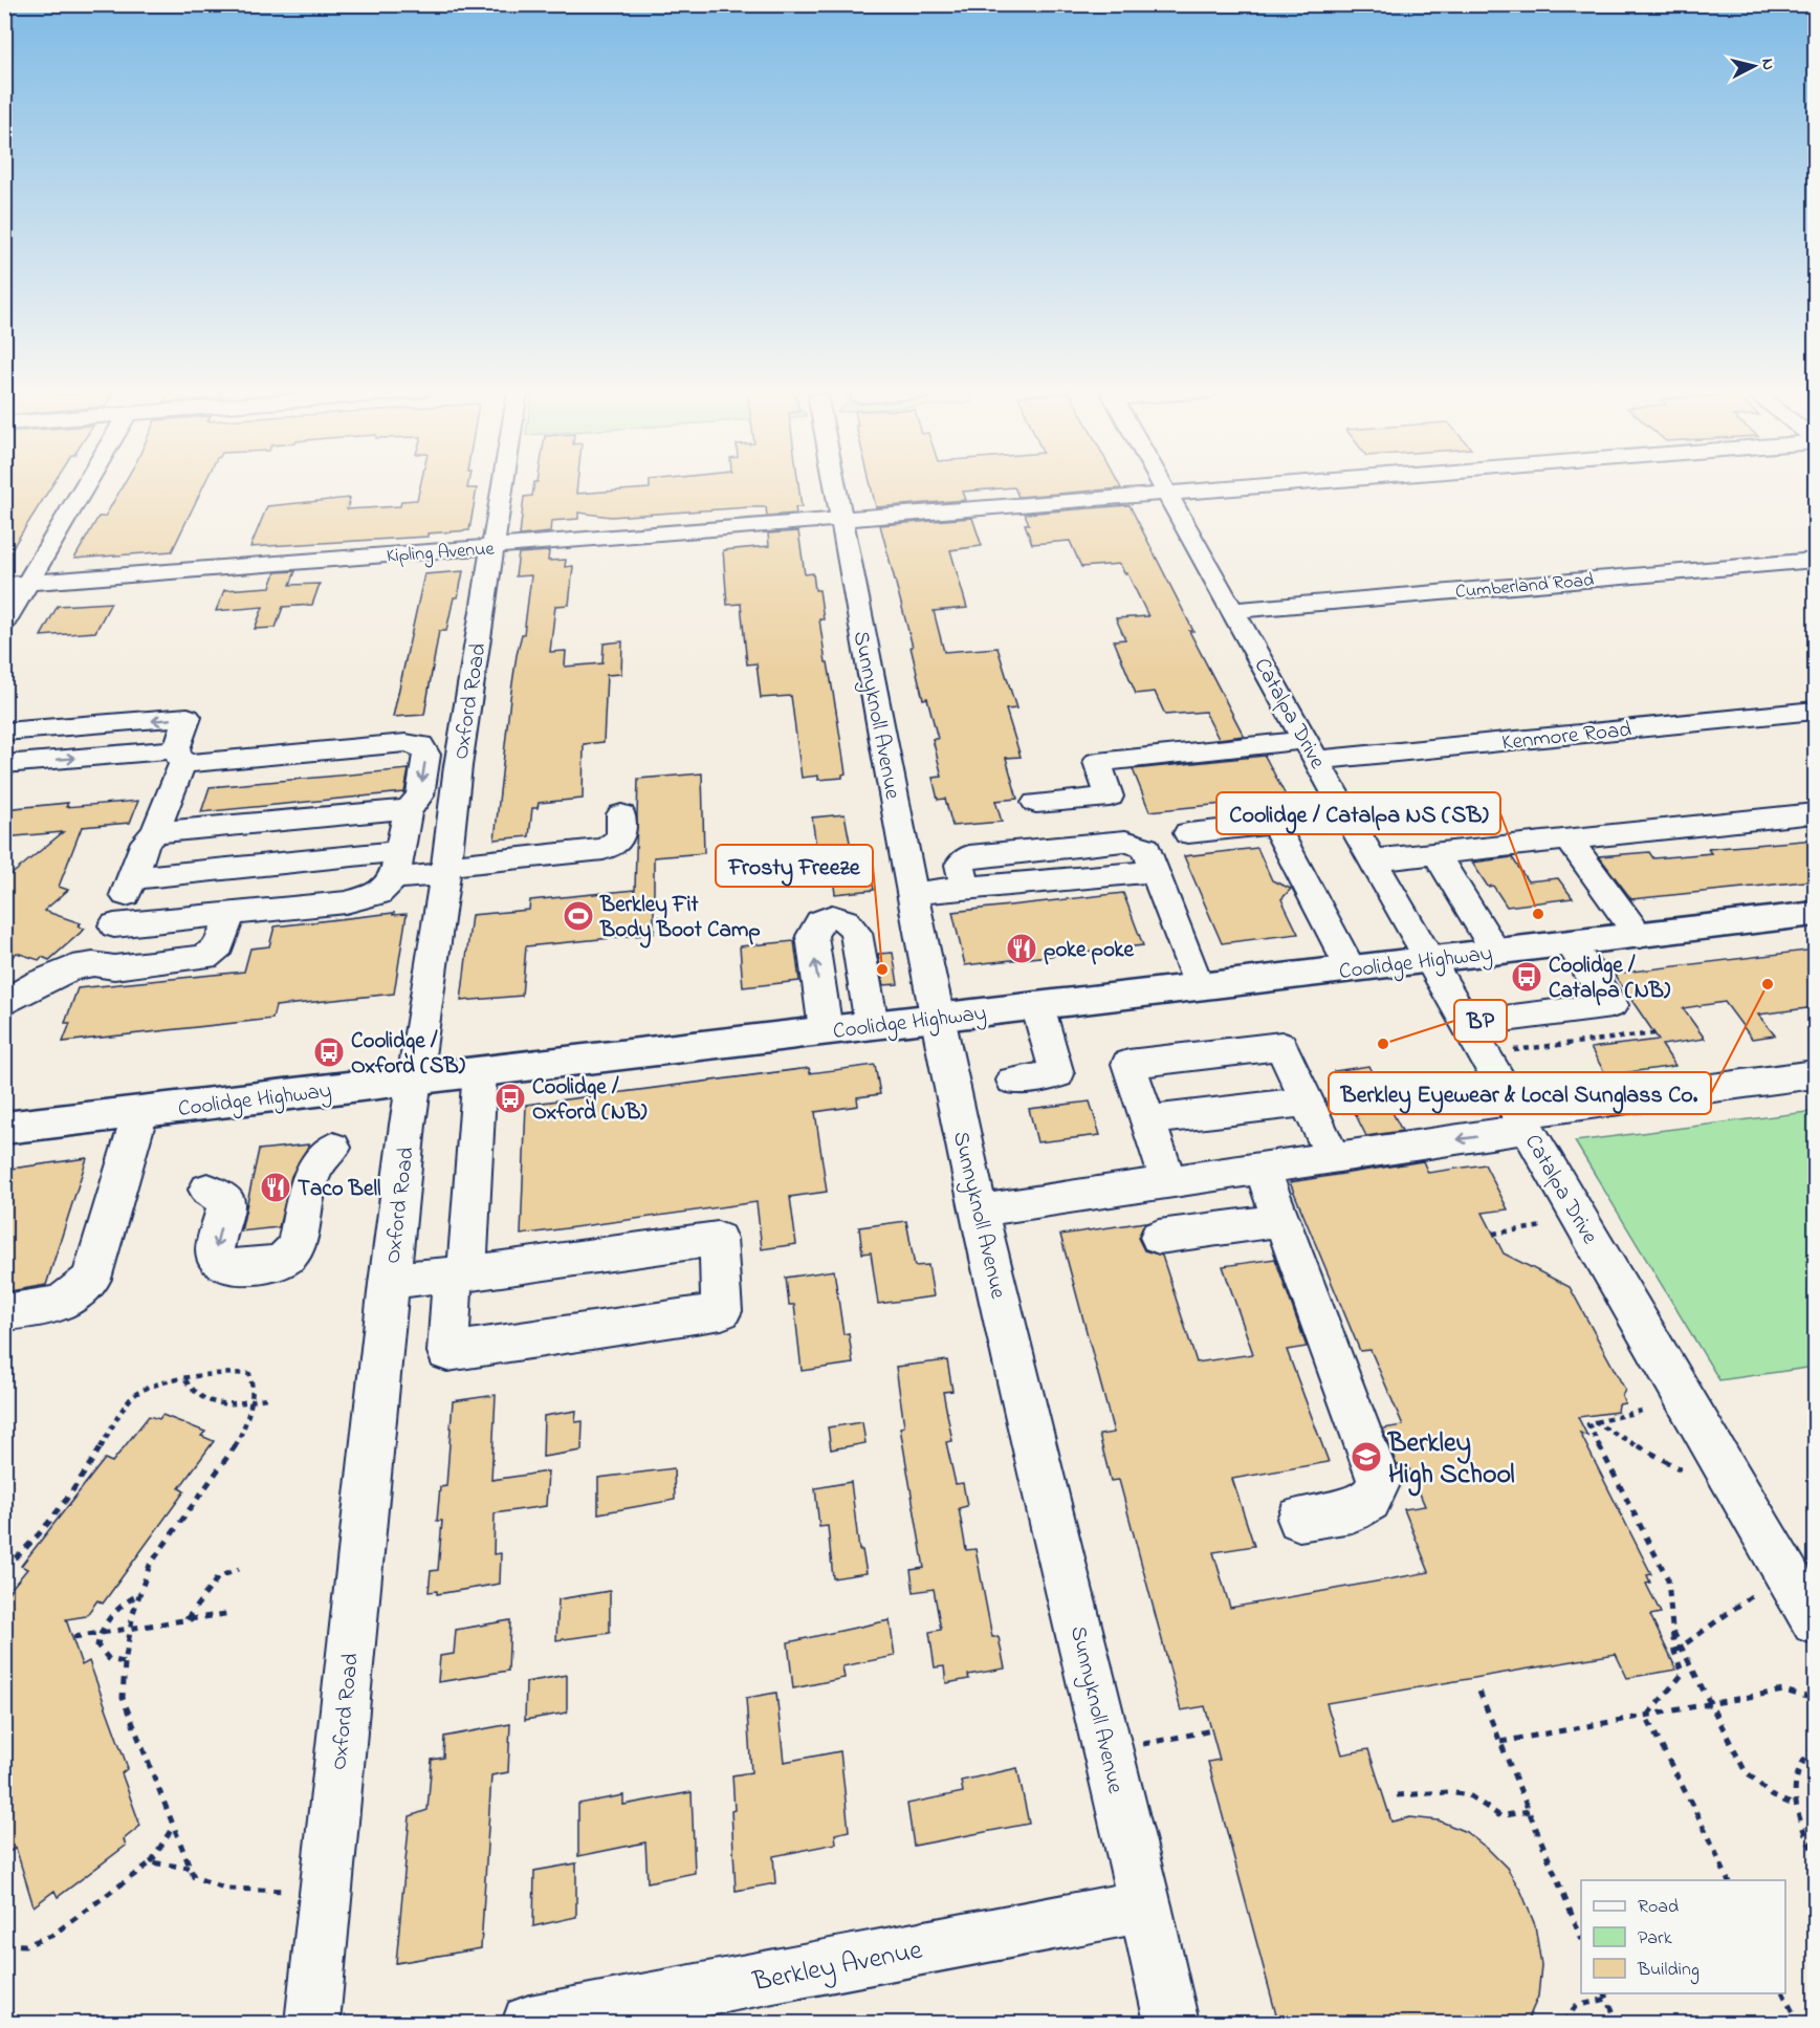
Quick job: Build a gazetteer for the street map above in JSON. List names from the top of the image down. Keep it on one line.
{"streets":{"main road":["Coolidge Highway"],"street":["Kipling Avenue","Cumberland Road","Oxford Road","Catalpa Drive","Sunnyknoll Avenue","Kenmore Road","Berkley Avenue"]},"crossings":[["Kipling Avenue","Oxford Road"],["Kipling Avenue","Catalpa Drive"],["Kipling Avenue","Sunnyknoll Avenue"],["Cumberland Road","Catalpa Drive"],["Oxford Road","Coolidge Highway"],["Catalpa Drive","Kenmore Road"],["Catalpa Drive","Coolidge Highway"],["Sunnyknoll Avenue","Coolidge Highway"],["Sunnyknoll Avenue","Berkley Avenue"]],"places":{"other":["Coolidge / Catalpa NS (SB)","Frosty Freeze","Berkley Eyewear & Local Sunglass Co.","BP"],"sports":["Berkley Fit Body Boot Camp"],"restaurant":["poke poke","Taco Bell"],"bus stop":["Coolidge / Catalpa (NB)","Coolidge / Oxford (SB)","Coolidge / Oxford (NB)"],"school or university":["Berkley High School"]},"legend":["Road","Park","Building"],"north":"right"}
